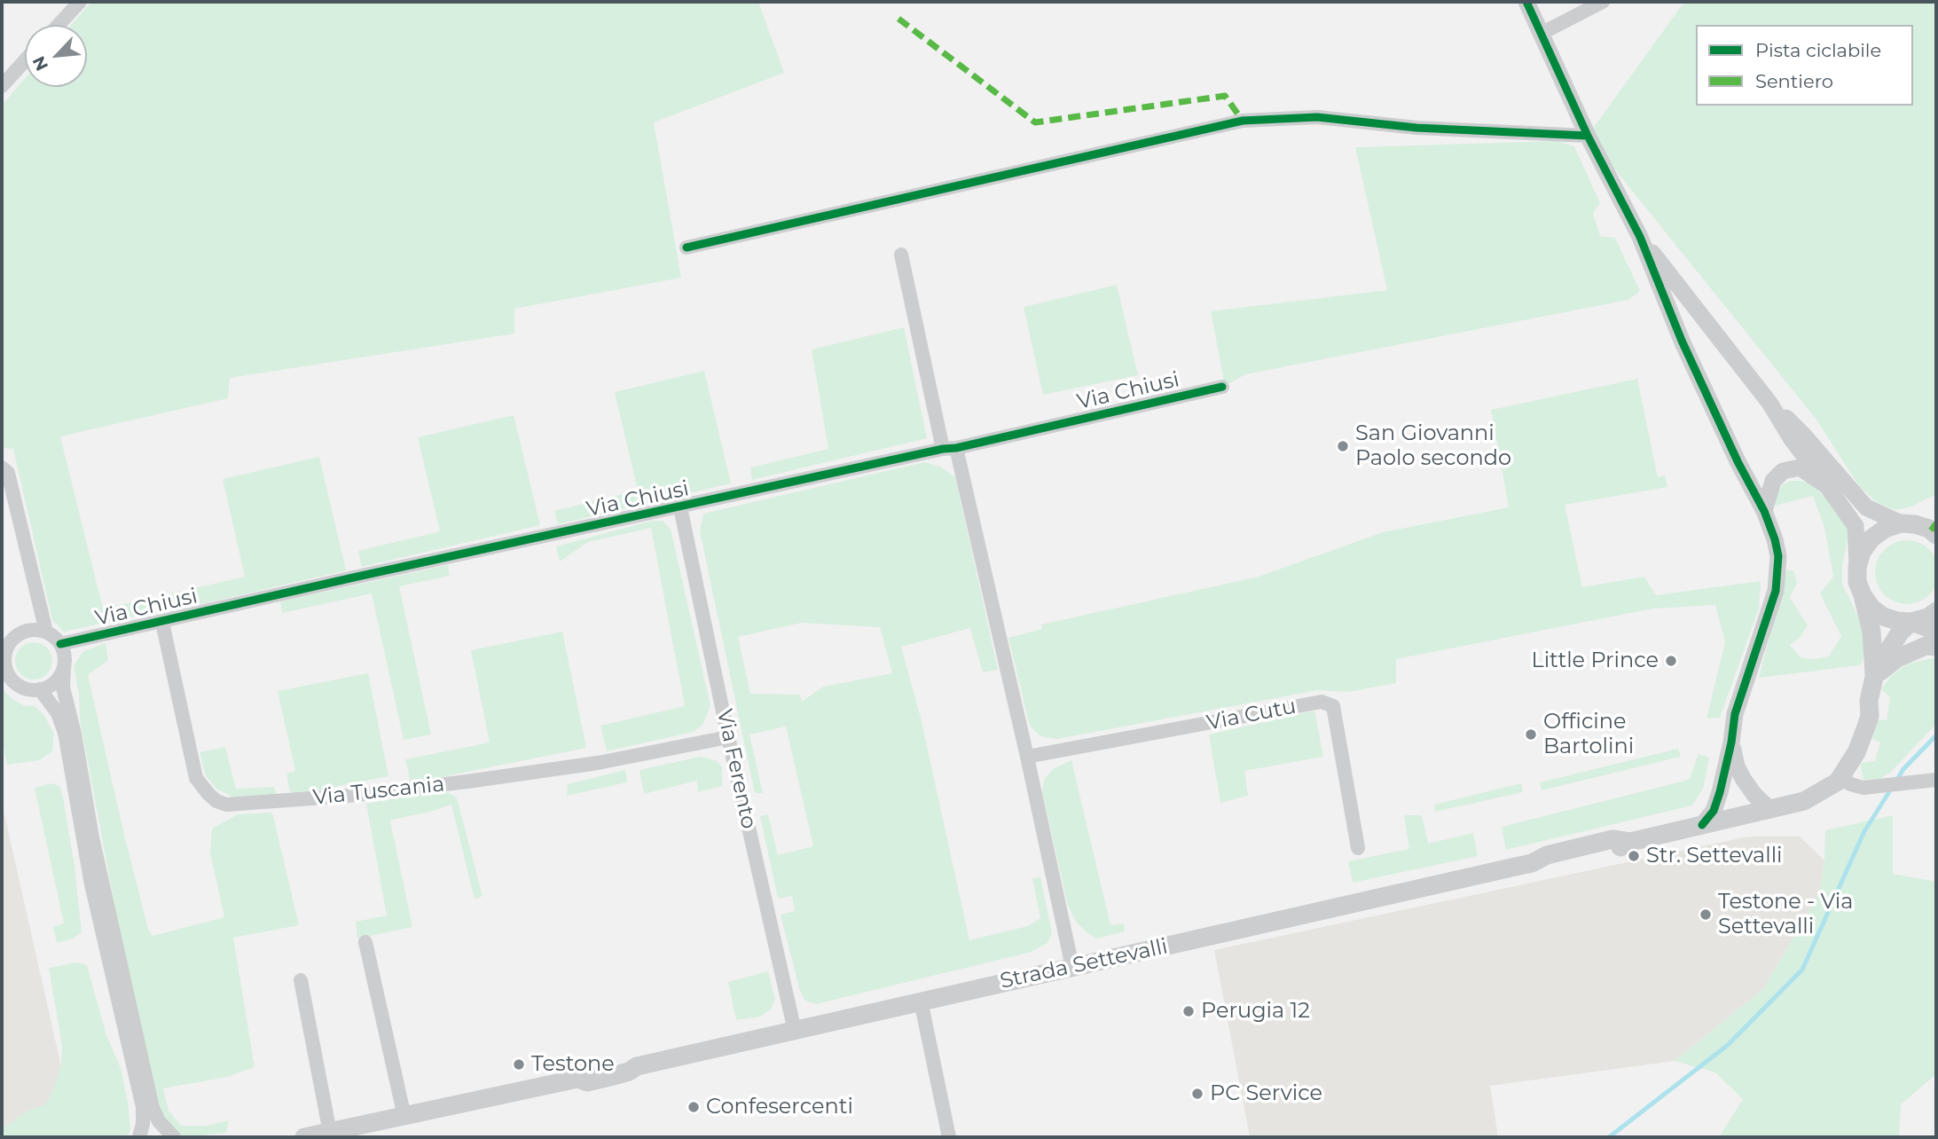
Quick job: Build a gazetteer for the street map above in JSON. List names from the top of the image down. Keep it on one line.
{"streets":{"main road":["Strada Settevalli"],"street":["Via Chiusi","Via Cutu","Via Ferento","Via Tuscania"]},"crossings":[["Via Chiusi","Via Ferento"],["Via Chiusi","Via Tuscania"],["Via Ferento","Via Tuscania"],["Via Ferento","Strada Settevalli"]],"places":["San Giovanni Paolo secondo","Little Prince","Officine Bartolini","Str. Settevalli","Testone - Via Settevalli","Perugia 12","Testone","PC Service","Confesercenti"],"legend":["Pista ciclabile","Sentiero"],"north":"bottom left"}
